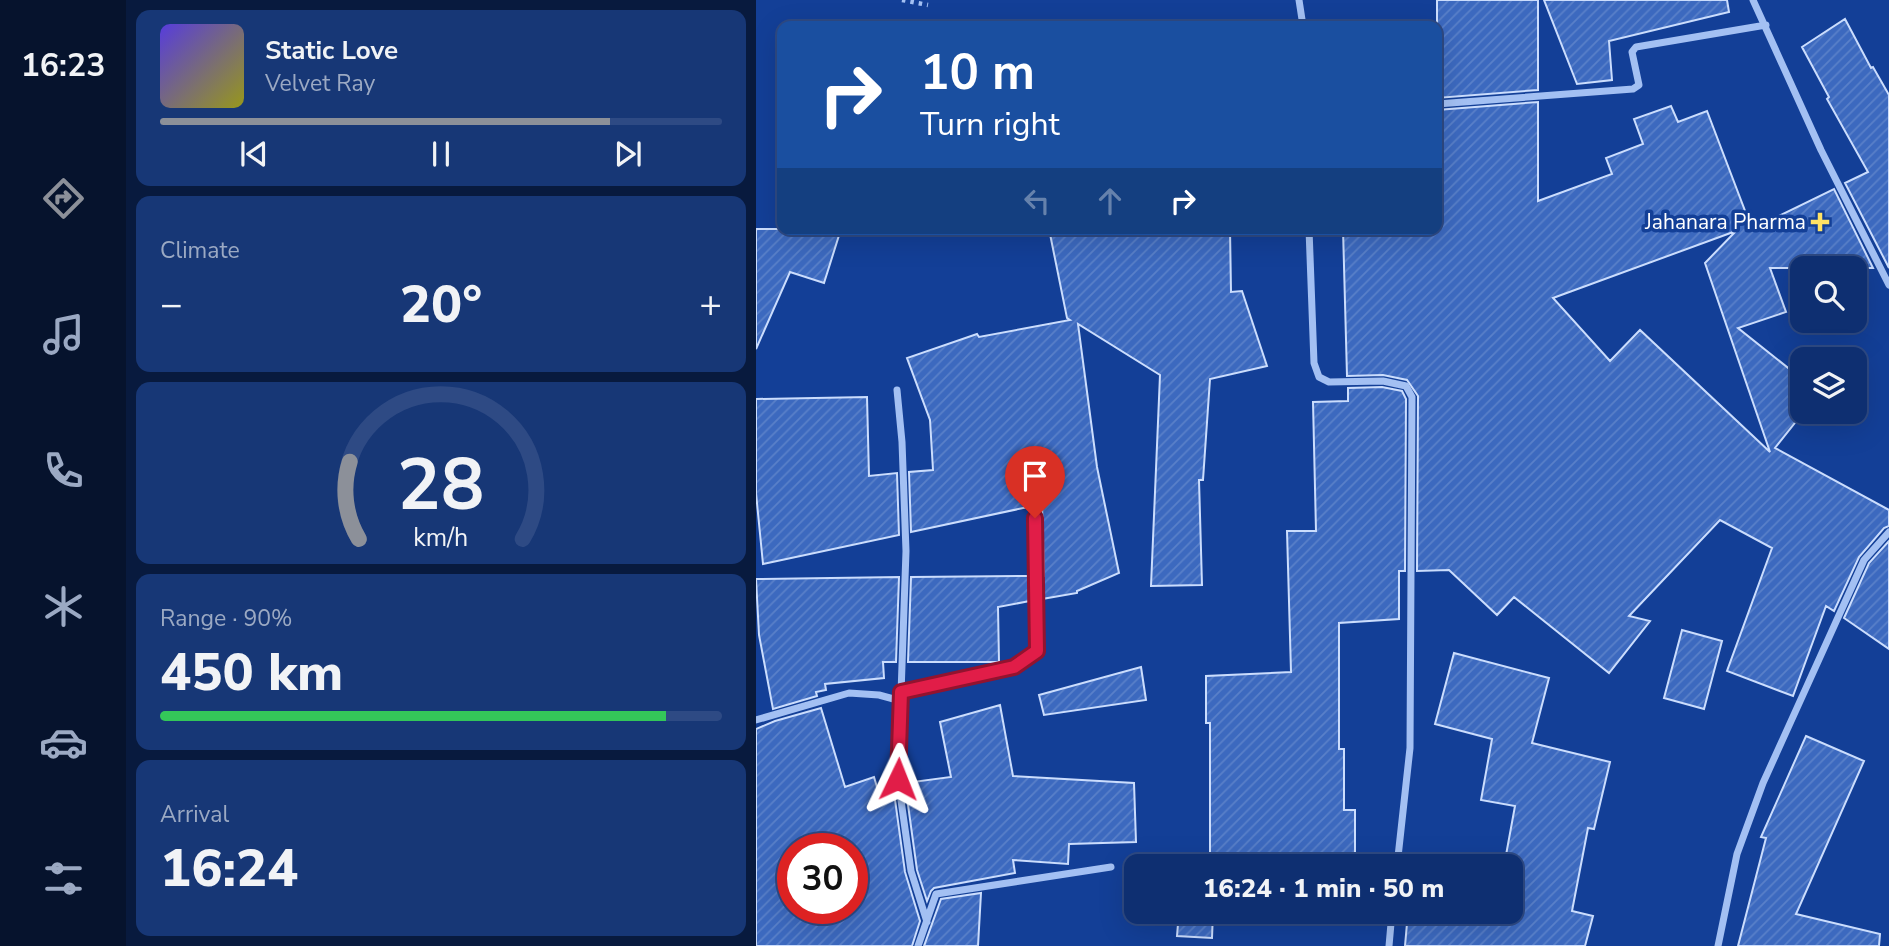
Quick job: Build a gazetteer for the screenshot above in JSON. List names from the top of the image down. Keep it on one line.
{"places":{"health":["Jahanara Pharma"]},"page":{"tabs":"16:23","turn":["10 m","Turn right"],"song":["Static Love","Velvet Ray"],"tile":["Climate",["Range · 90%","450 km"],["Arrival","16:24"]],"heat":["−","20°","+"],"limit":"30","trip":"16:24 · 1 min · 50 m","gauge":["28","km/h"]}}
